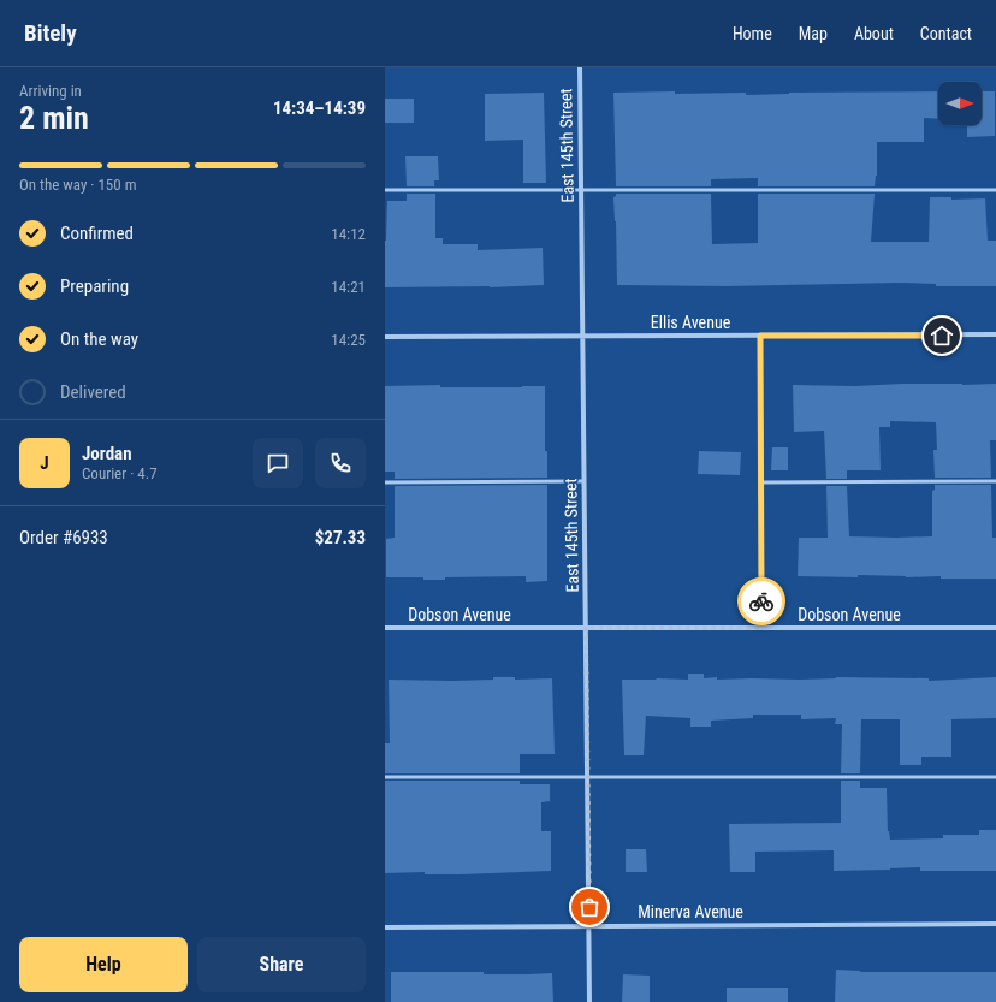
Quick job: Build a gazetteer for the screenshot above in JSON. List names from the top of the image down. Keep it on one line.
{"streets":{"street":["East 145th Street","Ellis Avenue","Dobson Avenue","Minerva Avenue"]},"crossings":[["East 145th Street","Ellis Avenue"],["East 145th Street","Dobson Avenue"],["East 145th Street","Minerva Avenue"]],"north":"right","page":{"header":"Bitely","nav":["Home","Map","About","Contact"],"heading":["2 min","Arriving in","14:34–14:39"],"panel":["Jordan","Courier · 4.7","Order #6933","$27.33"],"bar":"On the way · 150 m","list":[["Confirmed","14:12"],["Preparing","14:21"],["On the way","14:25"],"Delivered"],"round":"J","buttons":["Help","Share"]}}
